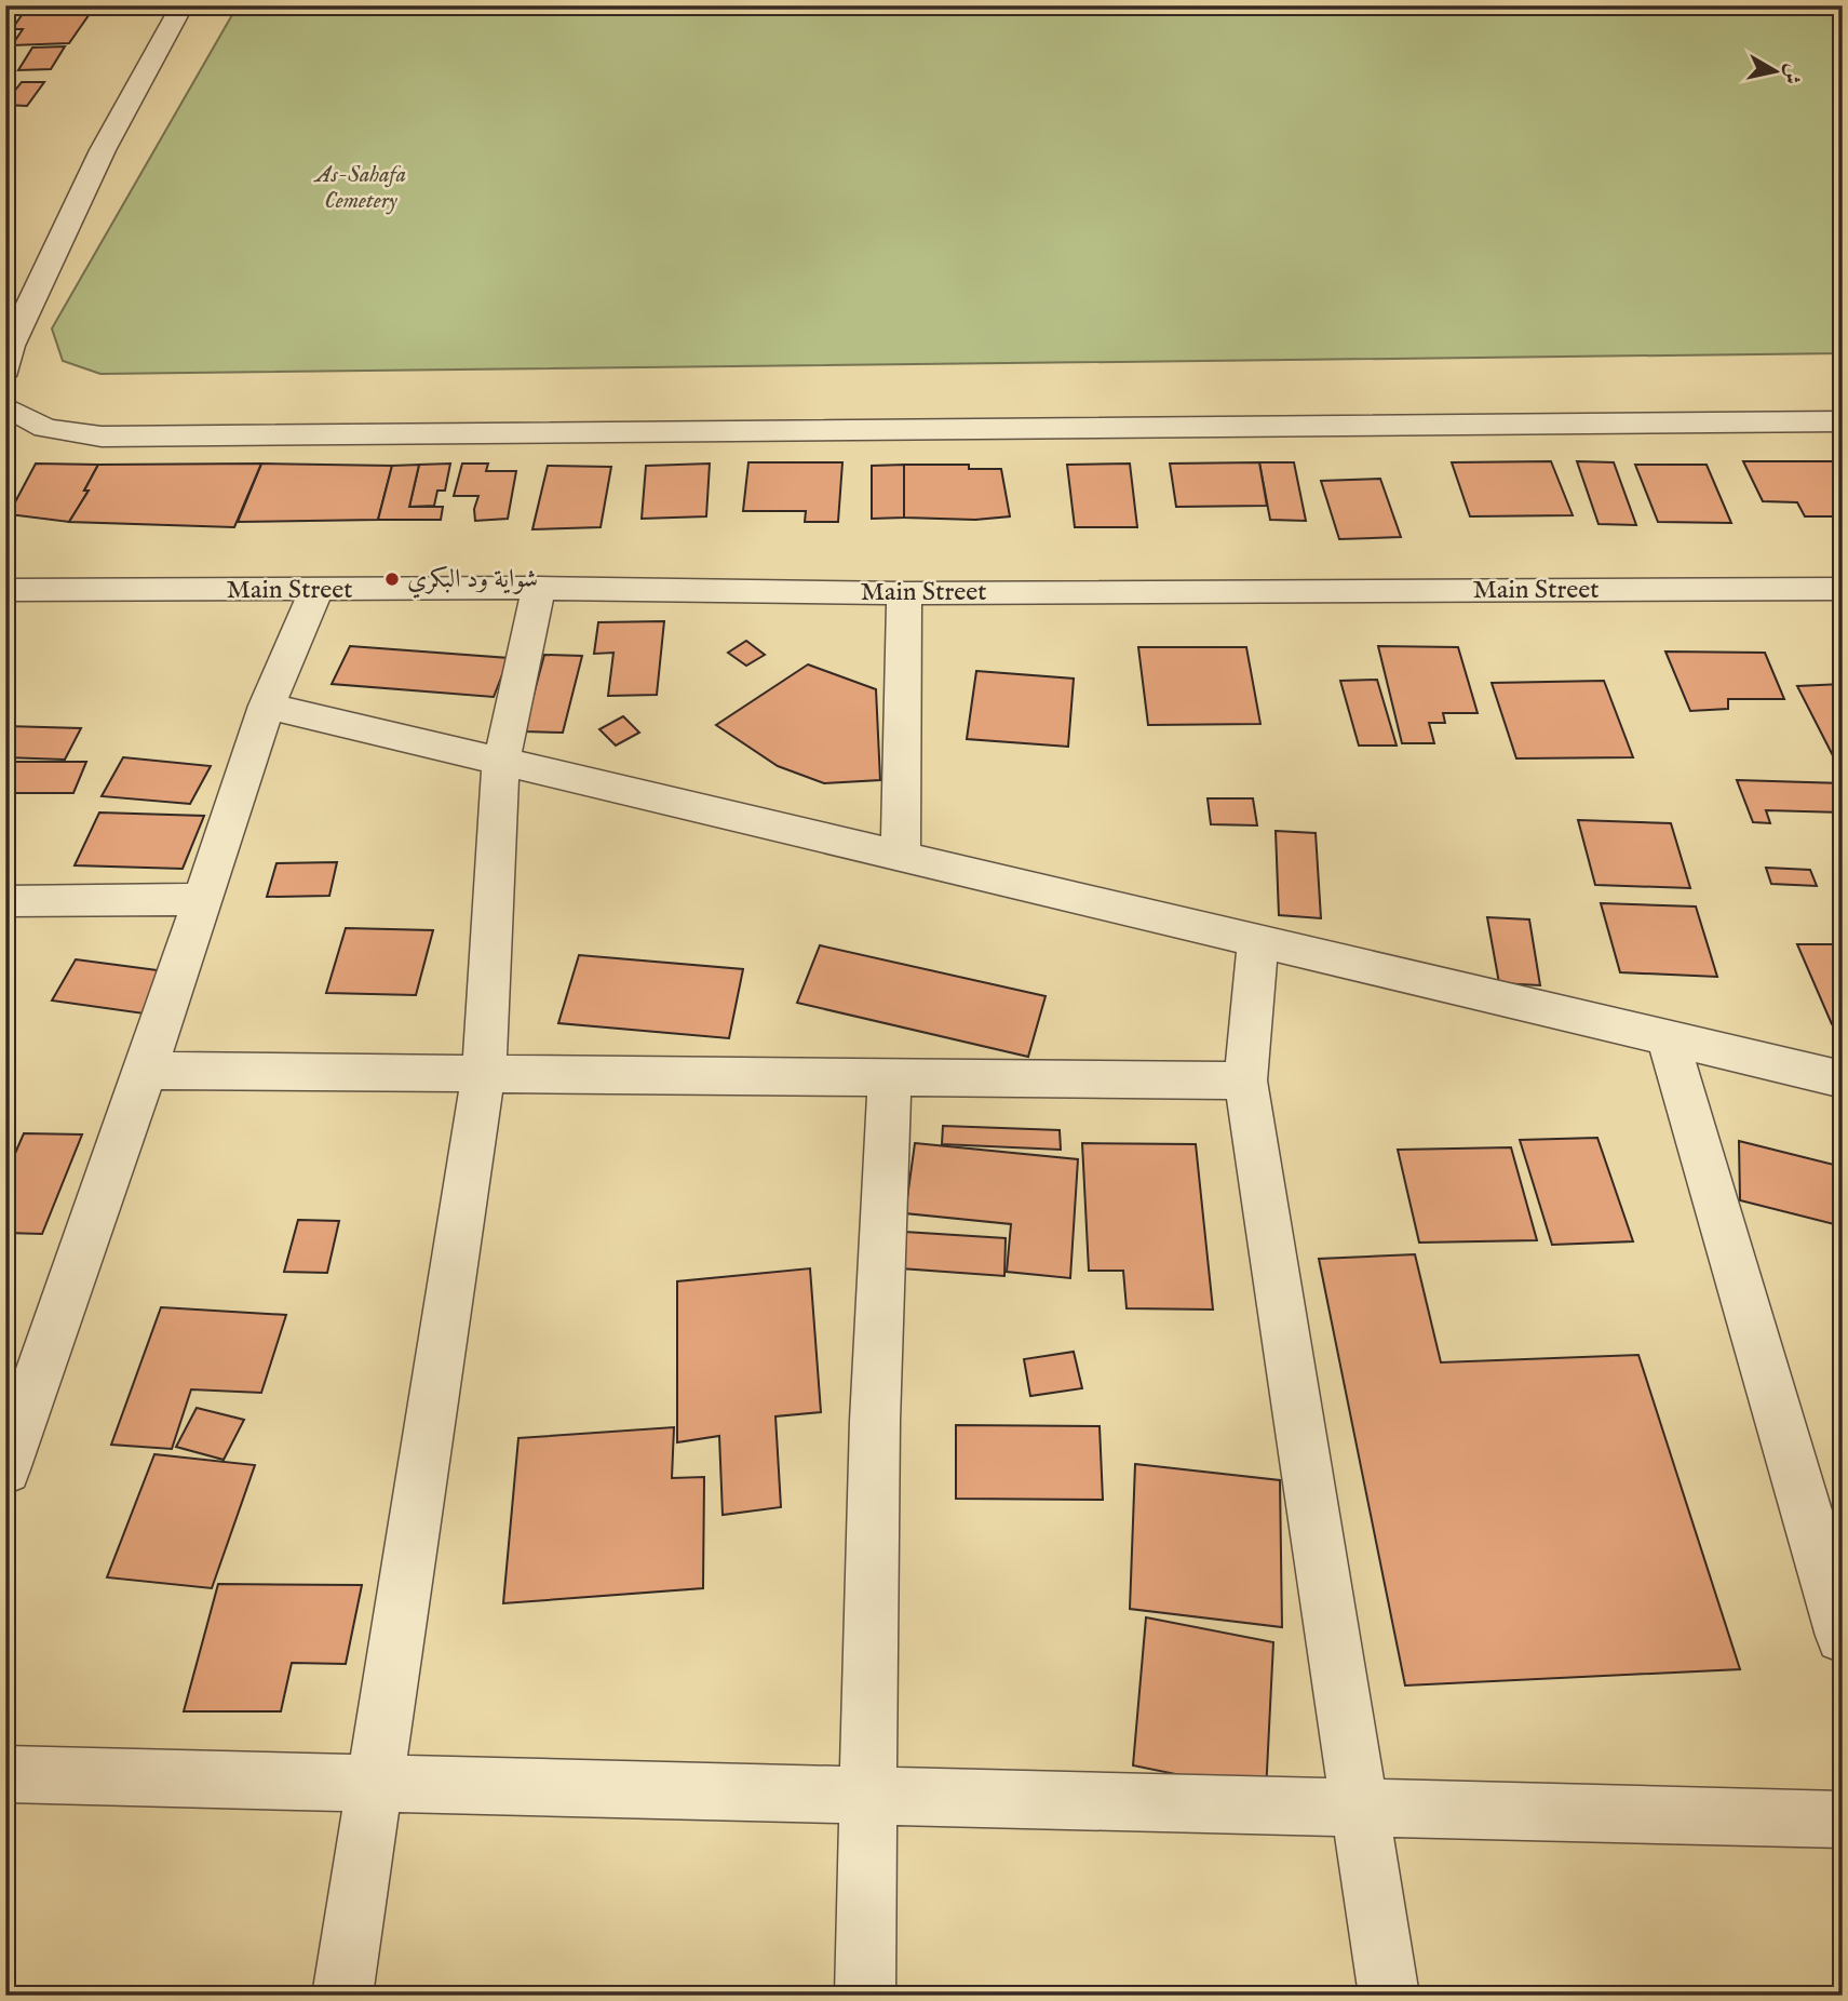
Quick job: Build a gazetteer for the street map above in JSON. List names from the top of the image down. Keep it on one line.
{"streets":{"street":["Main Street"]},"parks":["As-Sahafa Cemetery"],"places":["شواية ود البكري"],"north":"right"}
